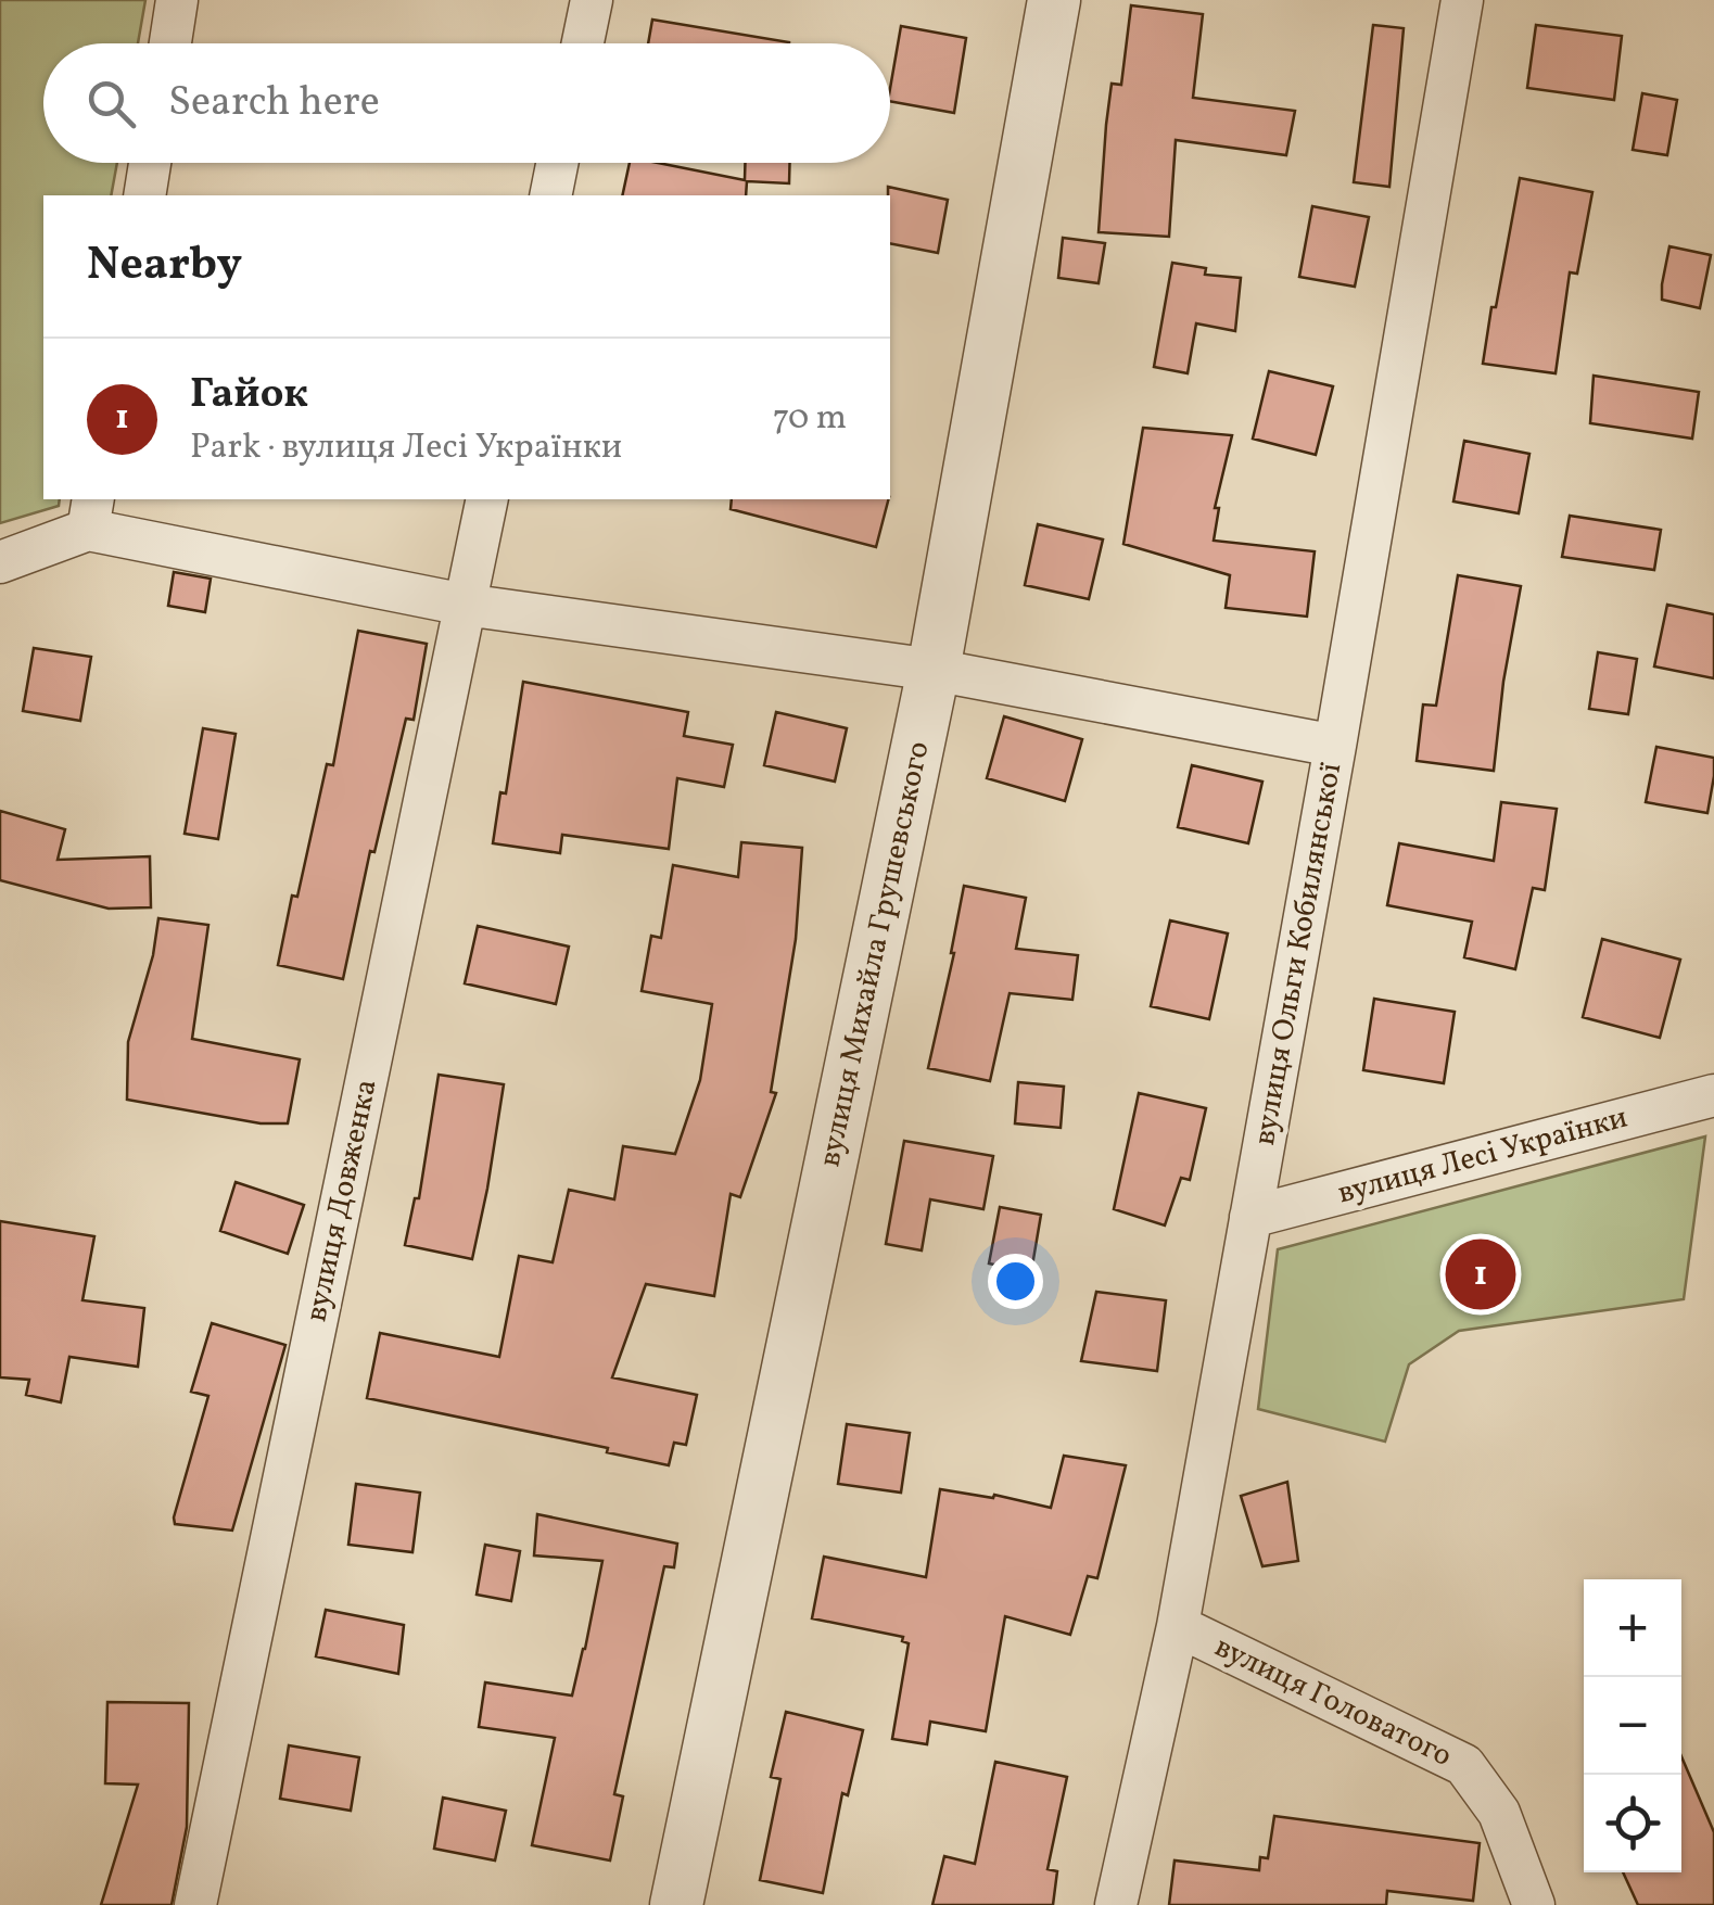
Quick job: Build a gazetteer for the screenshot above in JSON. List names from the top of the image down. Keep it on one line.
{"streets":{"street":["вулиця Михайла Грушевського","вулиця Ольги Кобилянської","вулиця Лесі Українки","вулиця Довженка","вулиця Головатого"]},"crossings":[["вулиця Ольги Кобилянської","вулиця Лесі Українки"],["вулиця Ольги Кобилянської","вулиця Головатого"]],"page":{"search":"Search here","heading":"Nearby","list":[{"mark":"1","name":"Гайок","note":"Park · вулиця Лесі Українки","value":"70 m"}],"pins":"1","map_buttons":["+","−"]}}
